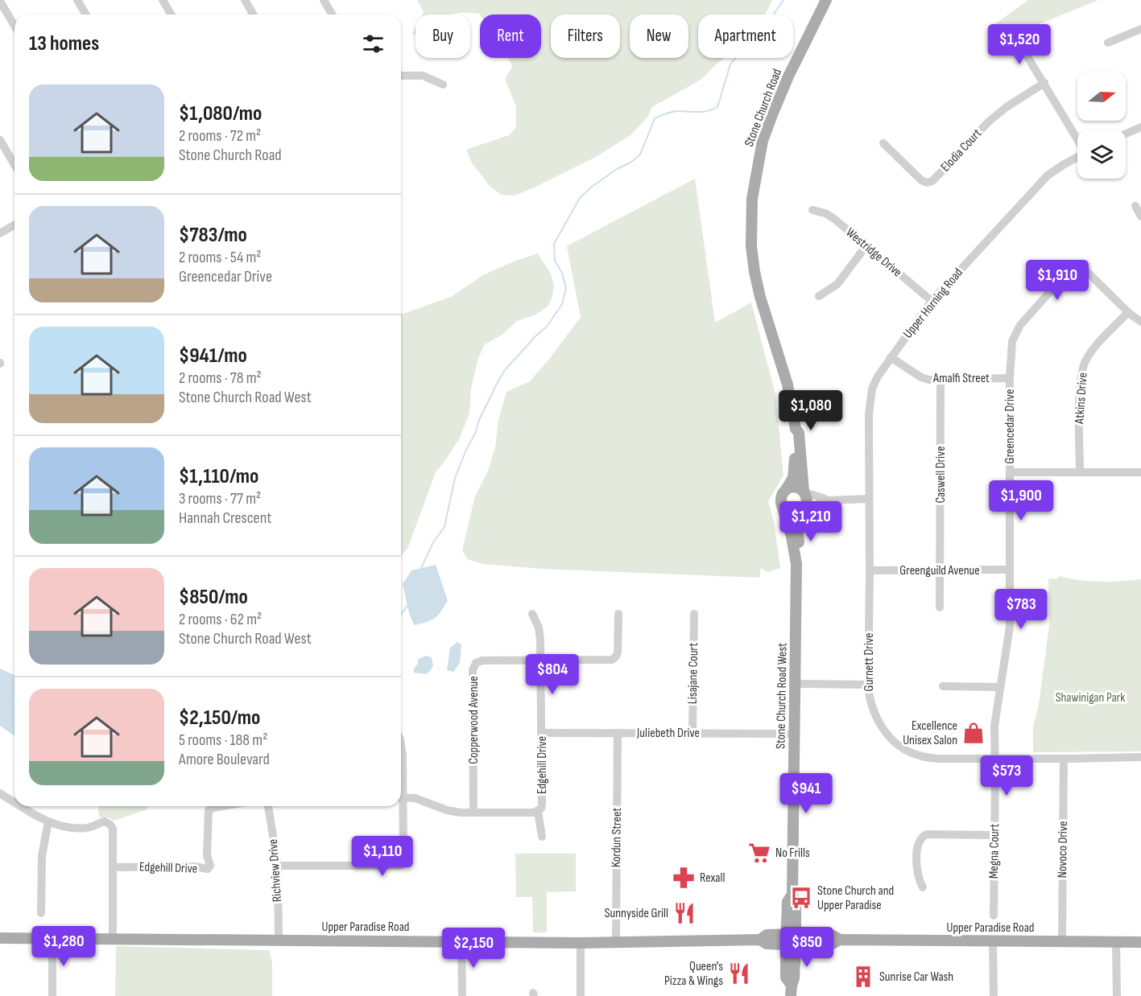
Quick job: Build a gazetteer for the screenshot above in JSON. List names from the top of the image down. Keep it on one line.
{"streets":{"main road":["Stone Church Road","Stone Church Road West","Upper Paradise Road"],"street":["Elodia Court","Westridge Drive","Upper Horning Road","Amalfi Street","Atkins Drive","Greencedar Drive","Caswell Drive","Greenguild Avenue","Gurnett Drive","Lisajane Court","Copperwood Avenue","Juliebeth Drive","Edgehill Drive","Kordun Street","Novoco Drive","Megna Court","Richview Drive"]},"crossings":[["Westridge Drive","Upper Horning Road"],["Upper Horning Road","Amalfi Street"],["Upper Horning Road","Gurnett Drive"],["Amalfi Street","Greencedar Drive"],["Amalfi Street","Caswell Drive"],["Atkins Drive","Greencedar Drive"],["Greencedar Drive","Greenguild Avenue"],["Greencedar Drive","Gurnett Drive"],["Greencedar Drive","Megna Court"],["Caswell Drive","Greenguild Avenue"],["Greenguild Avenue","Gurnett Drive"],["Gurnett Drive","Novoco Drive"],["Gurnett Drive","Megna Court"],["Lisajane Court","Juliebeth Drive"],["Stone Church Road West","Juliebeth Drive"],["Stone Church Road West","Upper Paradise Road"],["Copperwood Avenue","Edgehill Drive"],["Juliebeth Drive","Edgehill Drive"],["Juliebeth Drive","Kordun Street"],["Kordun Street","Upper Paradise Road"],["Novoco Drive","Upper Paradise Road"],["Richview Drive","Upper Paradise Road"]],"parks":["Shawinigan Park"],"places":{"shop":["Excellence Unisex Salon"],"supermarket":["No Frills"],"pharmacy":["Rexall"],"bus stop":["Stone Church and Upper Paradise"],"restaurant":["Sunnyside Grill","Queen's Pizza & Wings"],"building":["Sunrise Car Wash"]},"north":"right","page":{"chip":["Buy","Rent","Filters","New","Apartment"],"heading":"13 homes","price":["$1,520","$1,910","$1,080","$1,900","$1,210","$783","$804","$573","$941","$1,110","$1,280","$850","$2,150"],"list":[{"name":"$1,080/mo","note":"2 rooms · 72 m² · Stone Church Road"},{"name":"$783/mo","note":"2 rooms · 54 m² · Greencedar Drive"},{"name":"$941/mo","note":"2 rooms · 78 m² · Stone Church Road West"},{"name":"$1,110/mo","note":"3 rooms · 77 m² · Hannah Crescent"},{"name":"$850/mo","note":"2 rooms · 62 m² · Stone Church Road West"},{"name":"$2,150/mo","note":"5 rooms · 188 m² · Amore Boulevard"}]}}
